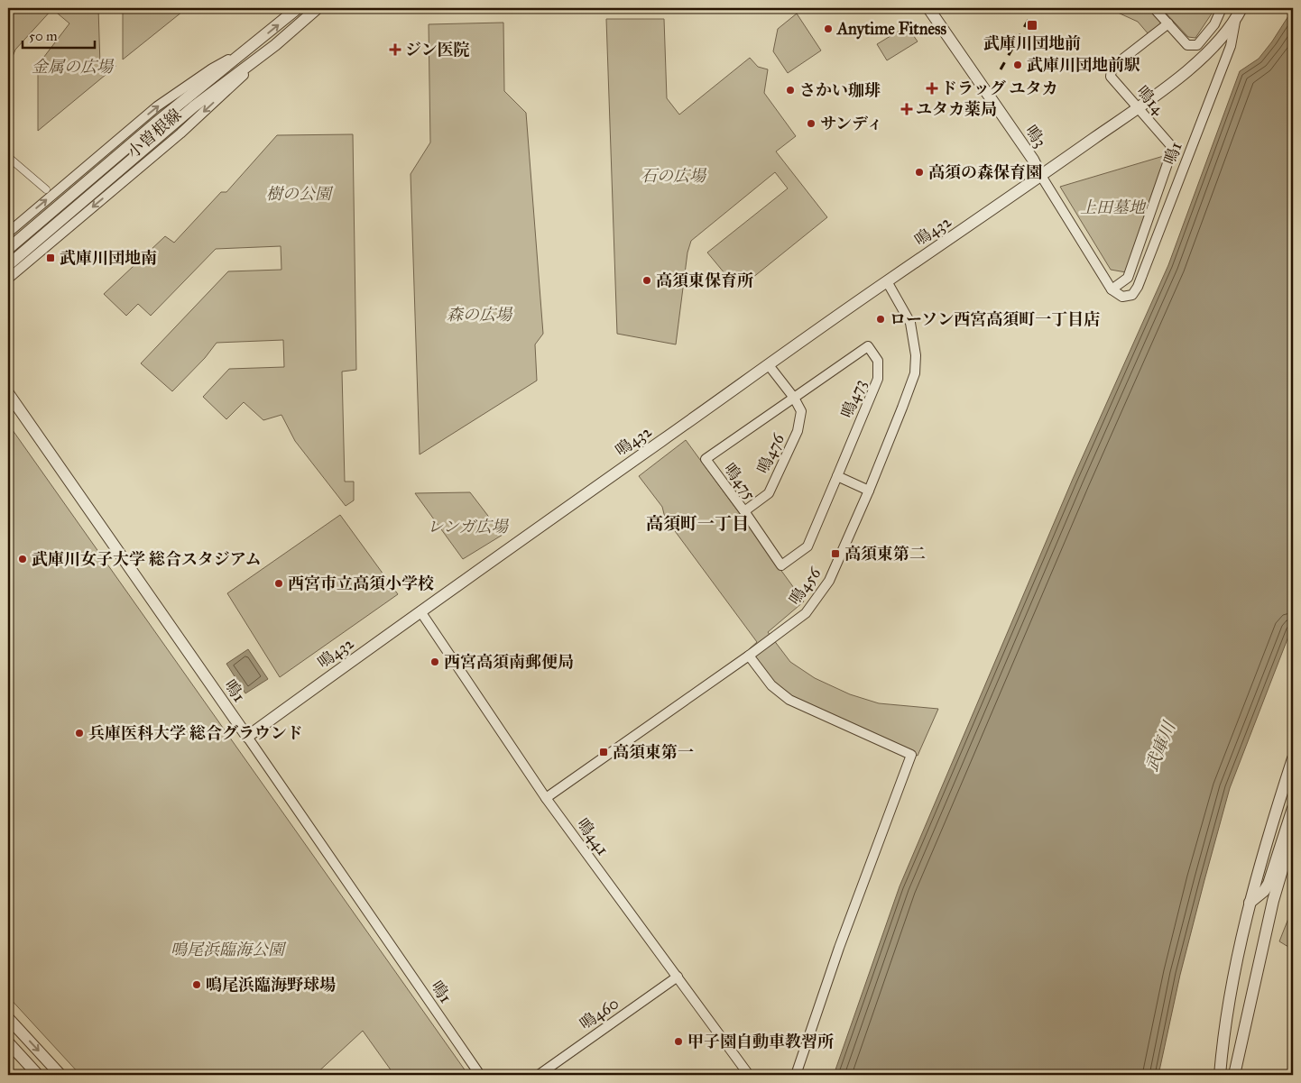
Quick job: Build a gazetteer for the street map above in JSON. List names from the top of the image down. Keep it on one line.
{"streets":{"street":["鳴14","小曽根線","鳴3","鳴1","鳴432","鳴473","鳴476","鳴475","鳴456","鳴441","鳴460"]},"crossings":[["鳴14","鳴3"],["鳴14","鳴1"],["鳴14","鳴432"],["鳴3","鳴1"],["鳴3","鳴432"],["鳴1","鳴432"],["鳴432","鳴456"],["鳴432","鳴441"],["鳴473","鳴476"],["鳴473","鳴475"],["鳴476","鳴475"],["鳴456","鳴441"],["鳴441","鳴460"]],"districts":["高須町一丁目"],"water":["武庫川"],"parks":["金属の広場","石の広場","樹の公園","上田墓地","森の広場","レンガ広場","鳴尾浜臨海公園"],"places":{"transit":["武庫川団地前","武庫川団地南","高須東第二","高須東第一"],"other":["Anytime Fitness","武庫川団地前駅","さかい珈琲","サンディ","高須の森保育園","高須東保育所","ローソン西宮高須町一丁目店","武庫川女子大学 総合スタジアム","西宮市立高須小学校","西宮高須南郵便局","兵庫医科大学 総合グラウンド","鳴尾浜臨海野球場","甲子園自動車教習所"],"health":["ジン医院","ドラッグ ユタカ","ユタカ薬局"]},"scale_bar":"50 m"}
